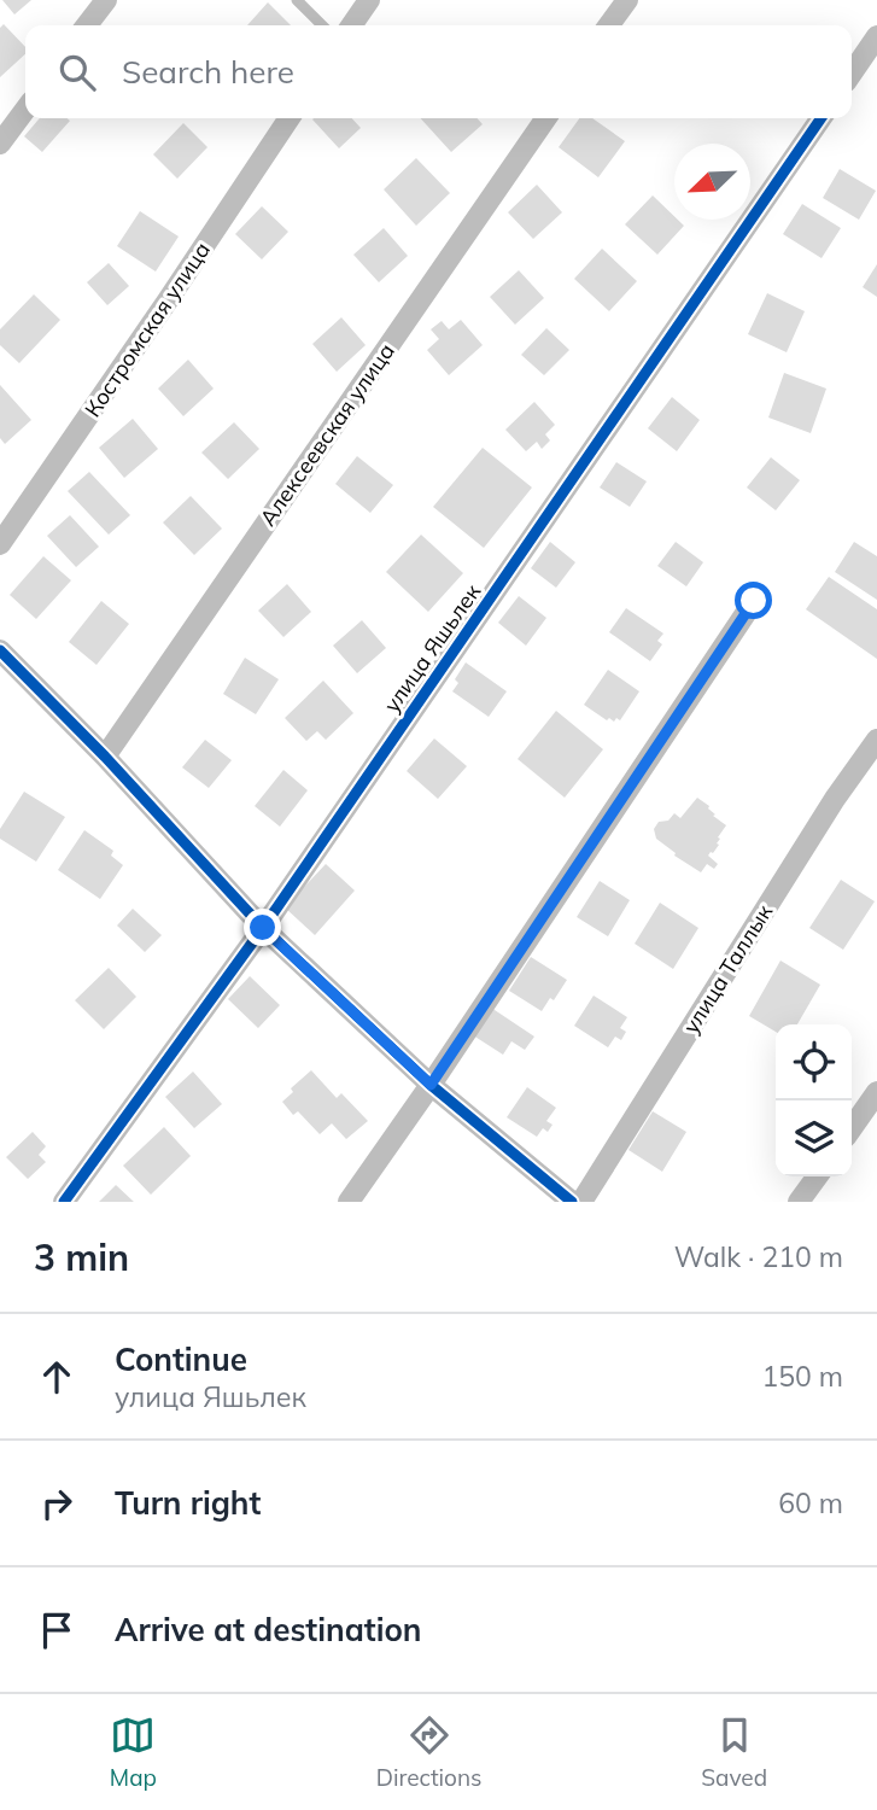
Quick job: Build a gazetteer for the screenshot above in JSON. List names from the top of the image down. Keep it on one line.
{"streets":{"street":["Костромская улица","Алексеевская улица","улица Яшьлек","улица Таллык"]},"north":"bottom left","page":{"search":"Search here","heading":["3 min","Walk · 210 m"],"list":[["Continue","улица Яшьлек","150 m"],["Turn right","60 m"],"Arrive at destination"],"nav":["Map","Directions","Saved"]}}
